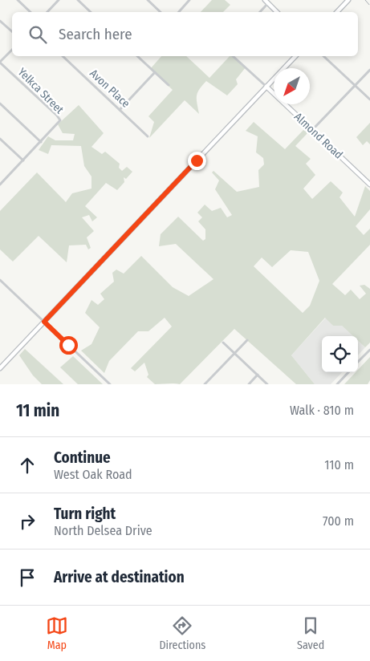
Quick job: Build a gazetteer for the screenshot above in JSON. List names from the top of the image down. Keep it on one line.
{"streets":{"main road":["Almond Road"],"street":["Avon Place","Yelkca Street"]},"north":"bottom left","page":{"search":"Search here","heading":["11 min","Walk · 810 m"],"list":[["Continue","West Oak Road","110 m"],["Turn right","North Delsea Drive","700 m"],"Arrive at destination"],"nav":["Map","Directions","Saved"]}}
